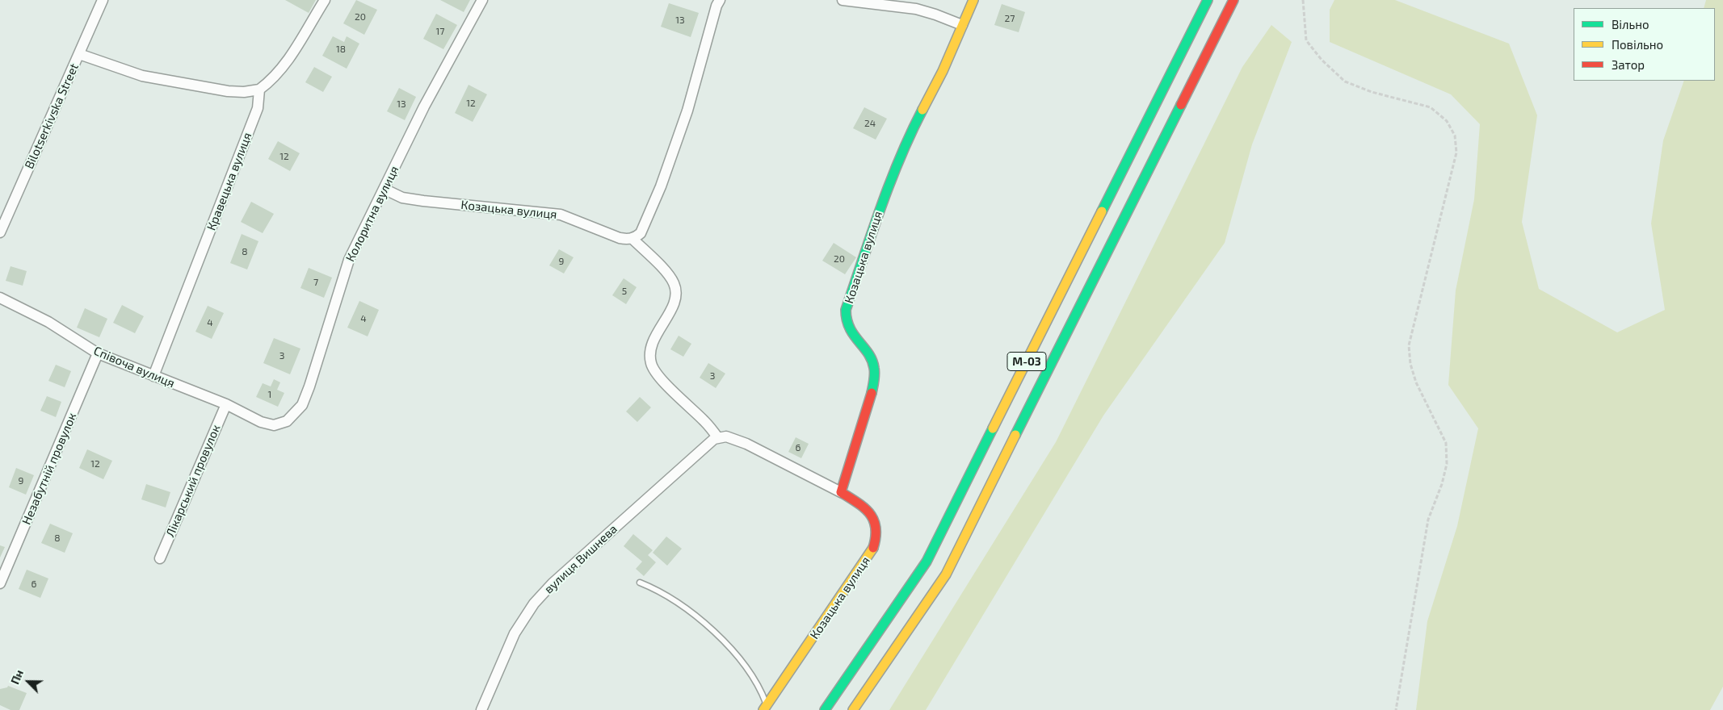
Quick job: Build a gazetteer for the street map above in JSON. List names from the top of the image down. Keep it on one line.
{"streets":{"main road":["Козацька вулиця","М-03"],"street":["Bilotserkivska Street","Кравецька вулиця","Колоритна вулиця","Співоча вулиця","Незабутній провулок","Лікарський провулок","вулиця Вишнева"]},"crossings":[["Кравецька вулиця","Співоча вулиця"],["Козацька вулиця","Колоритна вулиця"],["Козацька вулиця","вулиця Вишнева"],["Колоритна вулиця","Співоча вулиця"],["Співоча вулиця","Незабутній провулок"],["Співоча вулиця","Лікарський провулок"]],"house_numbers":["20","27","13","17","18","12","13","24","12","8","20","9","7","5","4","4","3","3","1","6","12","9","8","6"],"legend":["Вільно","Повільно","Затор"],"north":"top left"}
